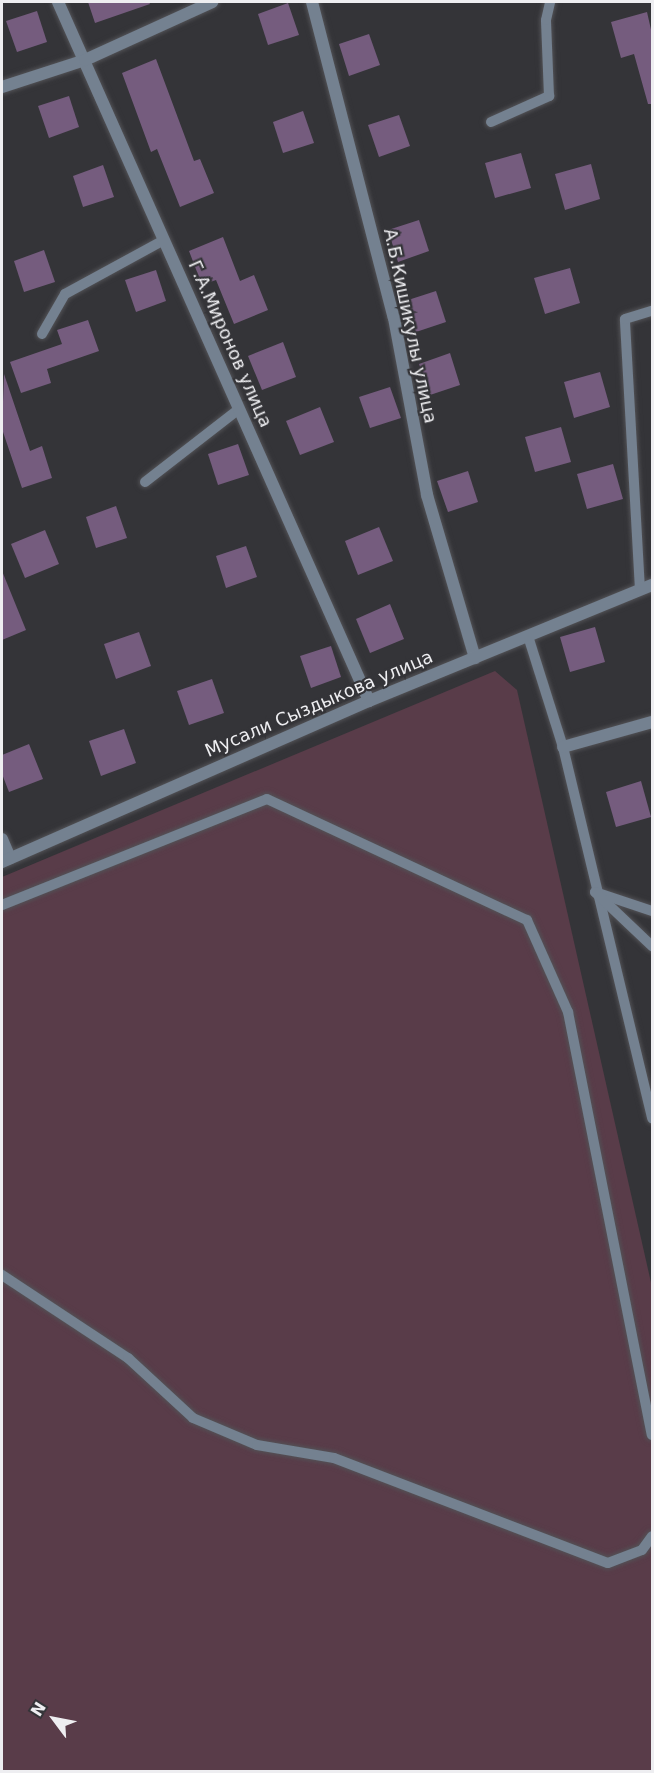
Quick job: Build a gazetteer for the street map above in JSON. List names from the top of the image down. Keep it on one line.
{"streets":{"street":["А.Б.Кишикулы улица","Г.А.Миронов улица","Мусали Сыздыкова улица"]},"crossings":[["А.Б.Кишикулы улица","Мусали Сыздыкова улица"],["Г.А.Миронов улица","Мусали Сыздыкова улица"]],"north":"top left"}
